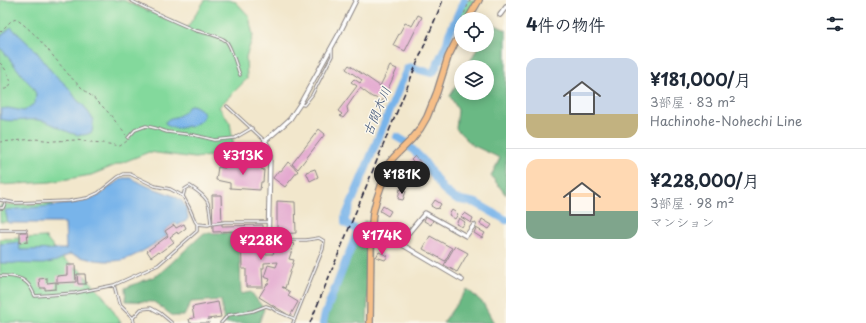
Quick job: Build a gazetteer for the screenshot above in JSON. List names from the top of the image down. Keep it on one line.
{"water":["古間木川"],"page":{"heading":"4件の物件","list":[{"name":"¥181,000/月","note":"3部屋 · 83 m² · Hachinohe-Nohechi Line"},{"name":"¥228,000/月","note":"3部屋 · 98 m² · マンション"}],"price":["¥313K","¥181K","¥174K","¥228K"]}}
